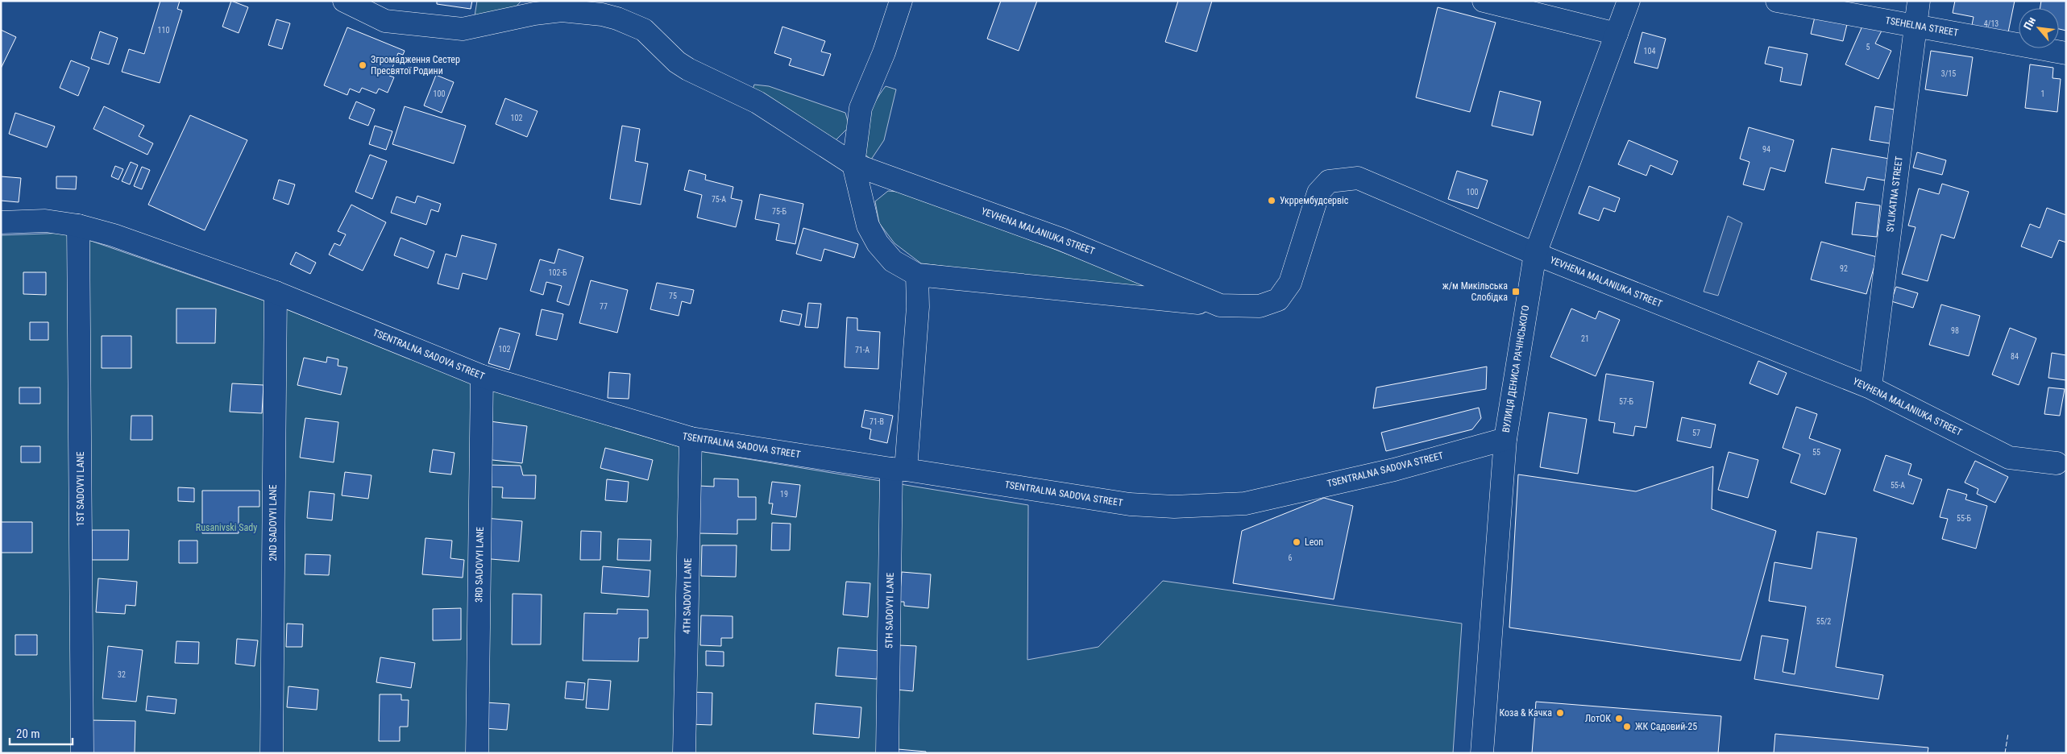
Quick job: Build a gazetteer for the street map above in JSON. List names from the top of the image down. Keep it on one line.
{"streets":{"street":["TSEHELNA STREET","SYLIKATNA STREET","YEVHENA MALANIUKA STREET","TSENTRALNA SADOVA STREET","ВУЛИЦЯ ДЕНИСА РАЧІНСЬКОГО","1ST SADOVYI LANE","2ND SADOVYI LANE","3RD SADOVYI LANE","4TH SADOVYI LANE","5TH SADOVYI LANE"]},"crossings":[["TSEHELNA STREET","SYLIKATNA STREET"],["SYLIKATNA STREET","YEVHENA MALANIUKA STREET"],["YEVHENA MALANIUKA STREET","ВУЛИЦЯ ДЕНИСА РАЧІНСЬКОГО"],["TSENTRALNA SADOVA STREET","ВУЛИЦЯ ДЕНИСА РАЧІНСЬКОГО"],["TSENTRALNA SADOVA STREET","1ST SADOVYI LANE"],["TSENTRALNA SADOVA STREET","2ND SADOVYI LANE"],["TSENTRALNA SADOVA STREET","3RD SADOVYI LANE"],["TSENTRALNA SADOVA STREET","4TH SADOVYI LANE"],["TSENTRALNA SADOVA STREET","5TH SADOVYI LANE"]],"parks":["Rusanivski Sady"],"places":{"other":["Згромадження Сестер Пресвятої Родини","Укррембудсервіс","Leon","Коза & Качка","ЛотОК","ЖК Садовий-25"],"transit":["ж/м Микільська Слобідка"]},"house_numbers":["4/13","110","5","104","3/15","100","1","102","94","100","75-А","75-Б","92","102-Б","75","77","98","21","102","71-А","84","57-Б","71-В","57","55","55-А","19","55-Б","6","55/2","32"],"scale_bar":"20 m","north":"top left"}
